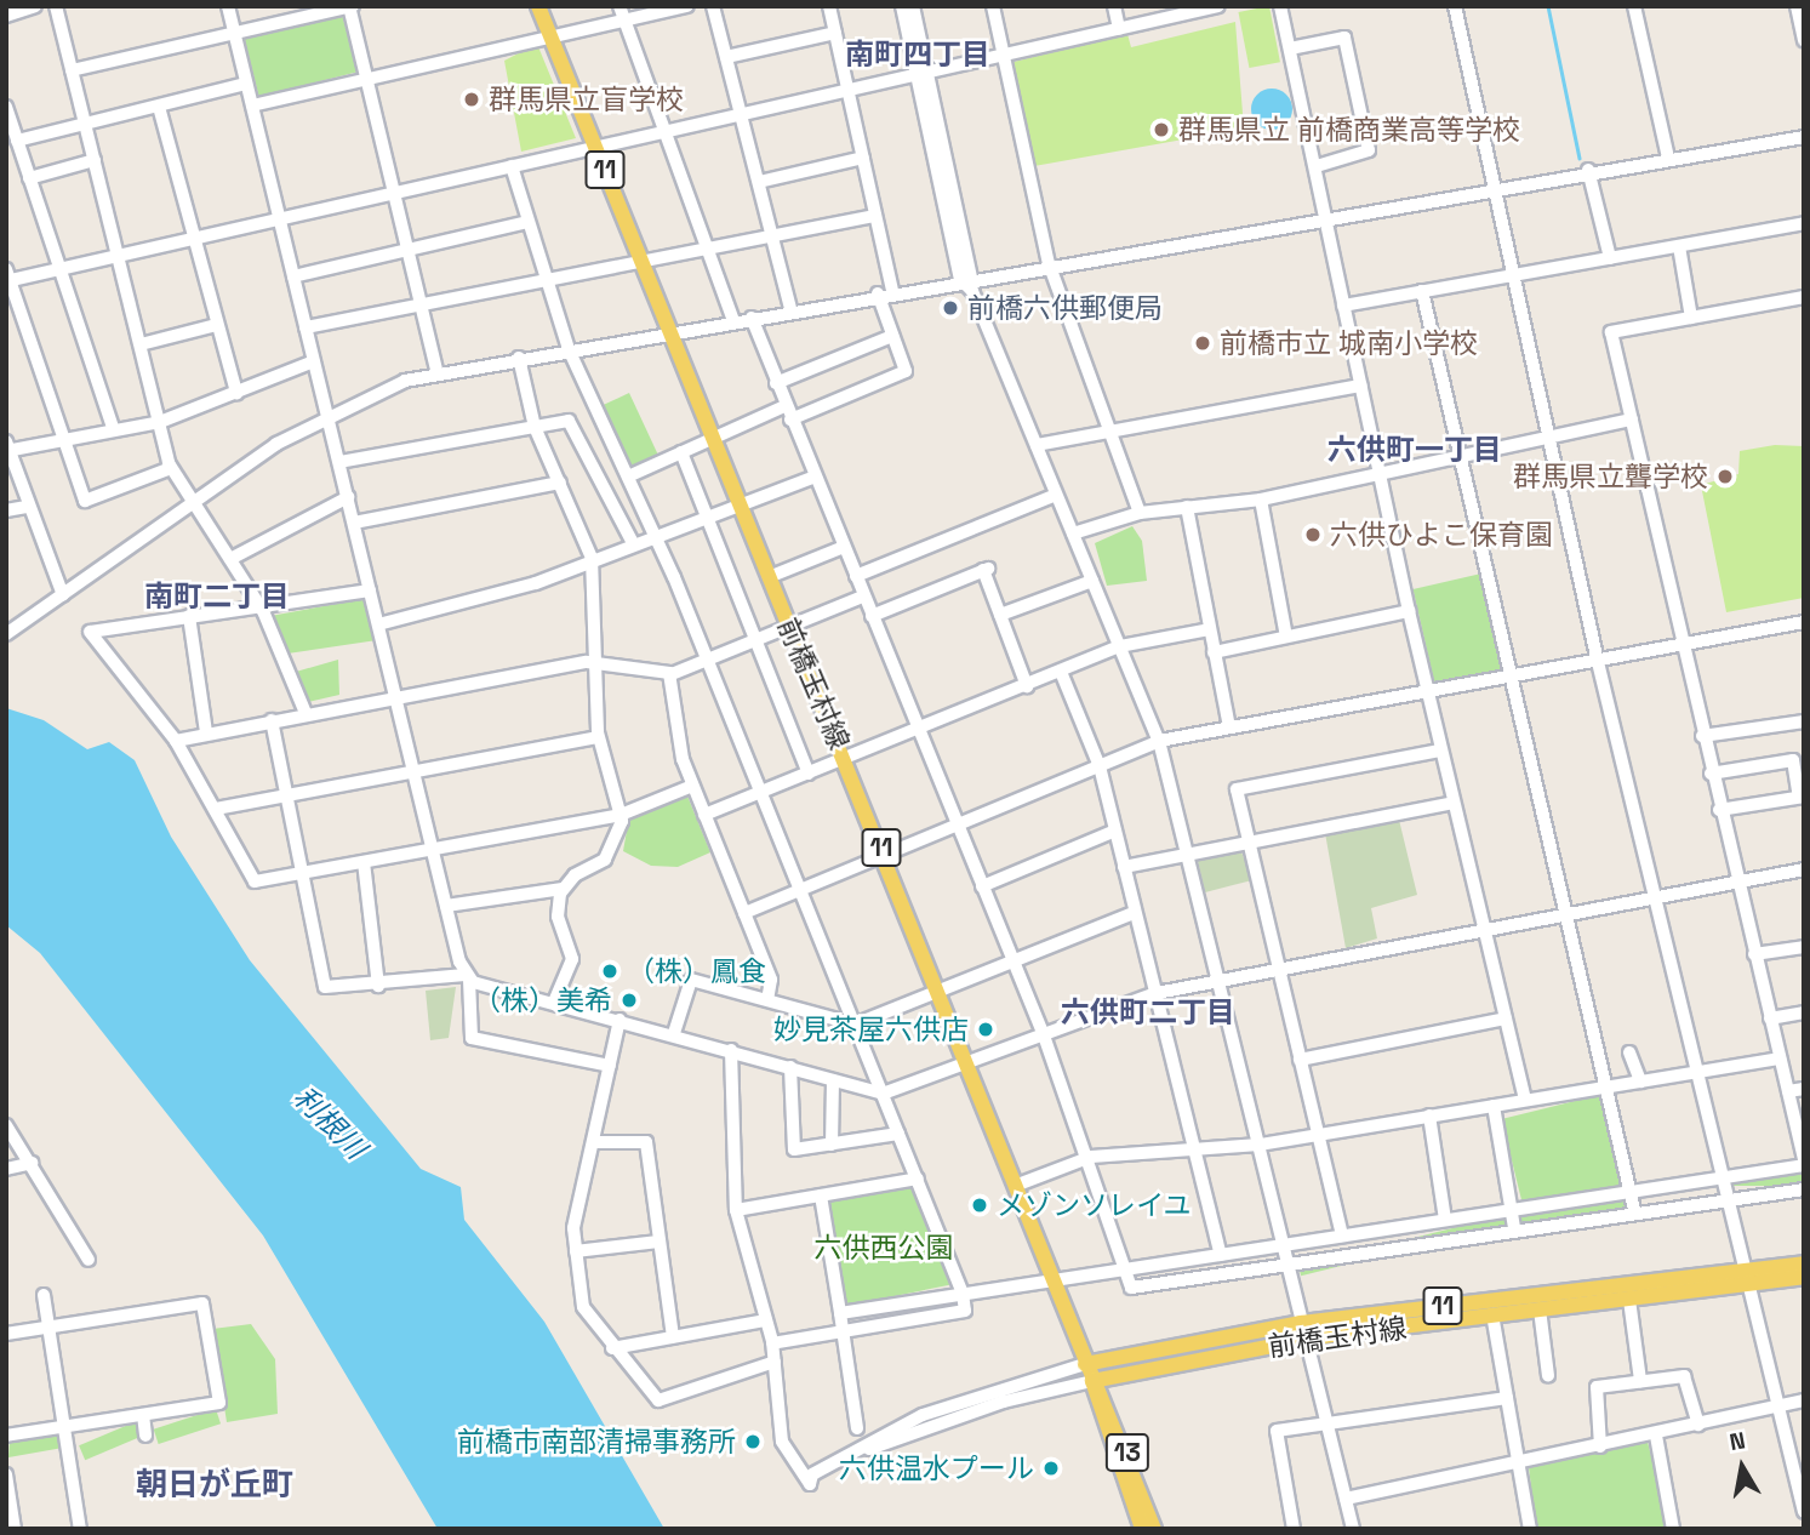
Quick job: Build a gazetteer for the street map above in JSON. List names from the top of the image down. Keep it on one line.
{"streets":{"main road":["11","前橋玉村線","13"]},"crossings":[["前橋玉村線","13"]],"districts":["南町四丁目","六供町一丁目","南町二丁目","六供町二丁目","朝日が丘町"],"water":["利根川"],"parks":["六供西公園"],"places":["群馬県立盲学校","群馬県立 前橋商業高等学校","前橋六供郵便局","前橋市立 城南小学校","群馬県立聾学校","六供ひよこ保育園","（株）鳳食","（株）美希","妙見茶屋六供店","メゾンソレイユ","前橋市南部清掃事務所","六供温水プール"],"north":"top"}
